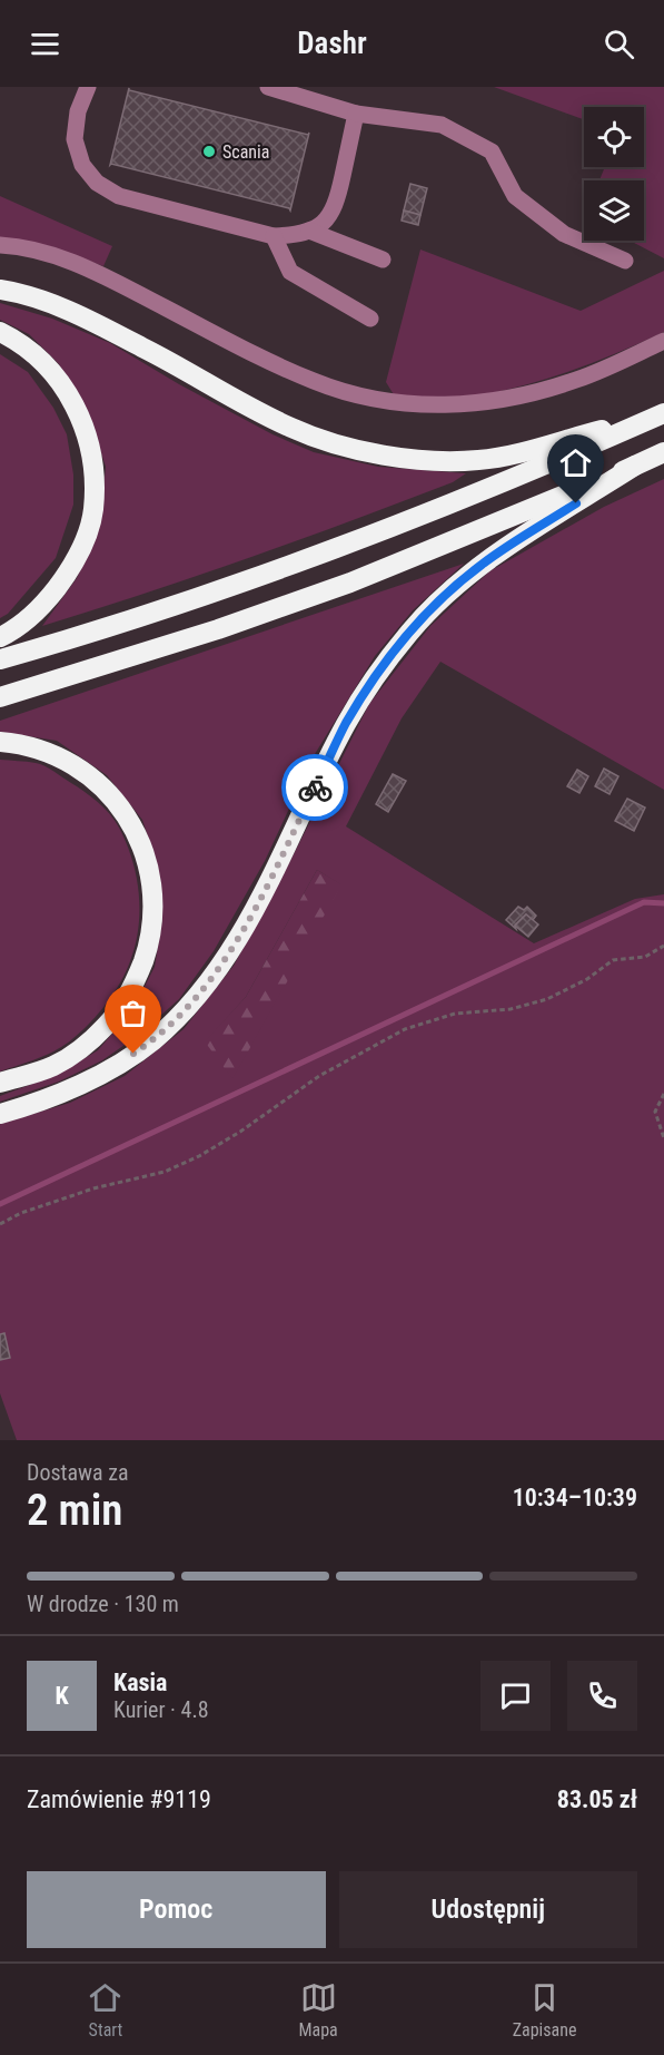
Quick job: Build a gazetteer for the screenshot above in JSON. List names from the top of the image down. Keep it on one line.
{"places":["Scania"],"page":{"header":"Dashr","heading":["2 min","Dostawa za","10:34–10:39"],"panel":["Kasia","Kurier · 4.8","Zamówienie #9119","83.05 zł"],"bar":"W drodze · 130 m","round":"K","buttons":["Pomoc","Udostępnij"],"tabs":["Start","Mapa","Zapisane"]}}
